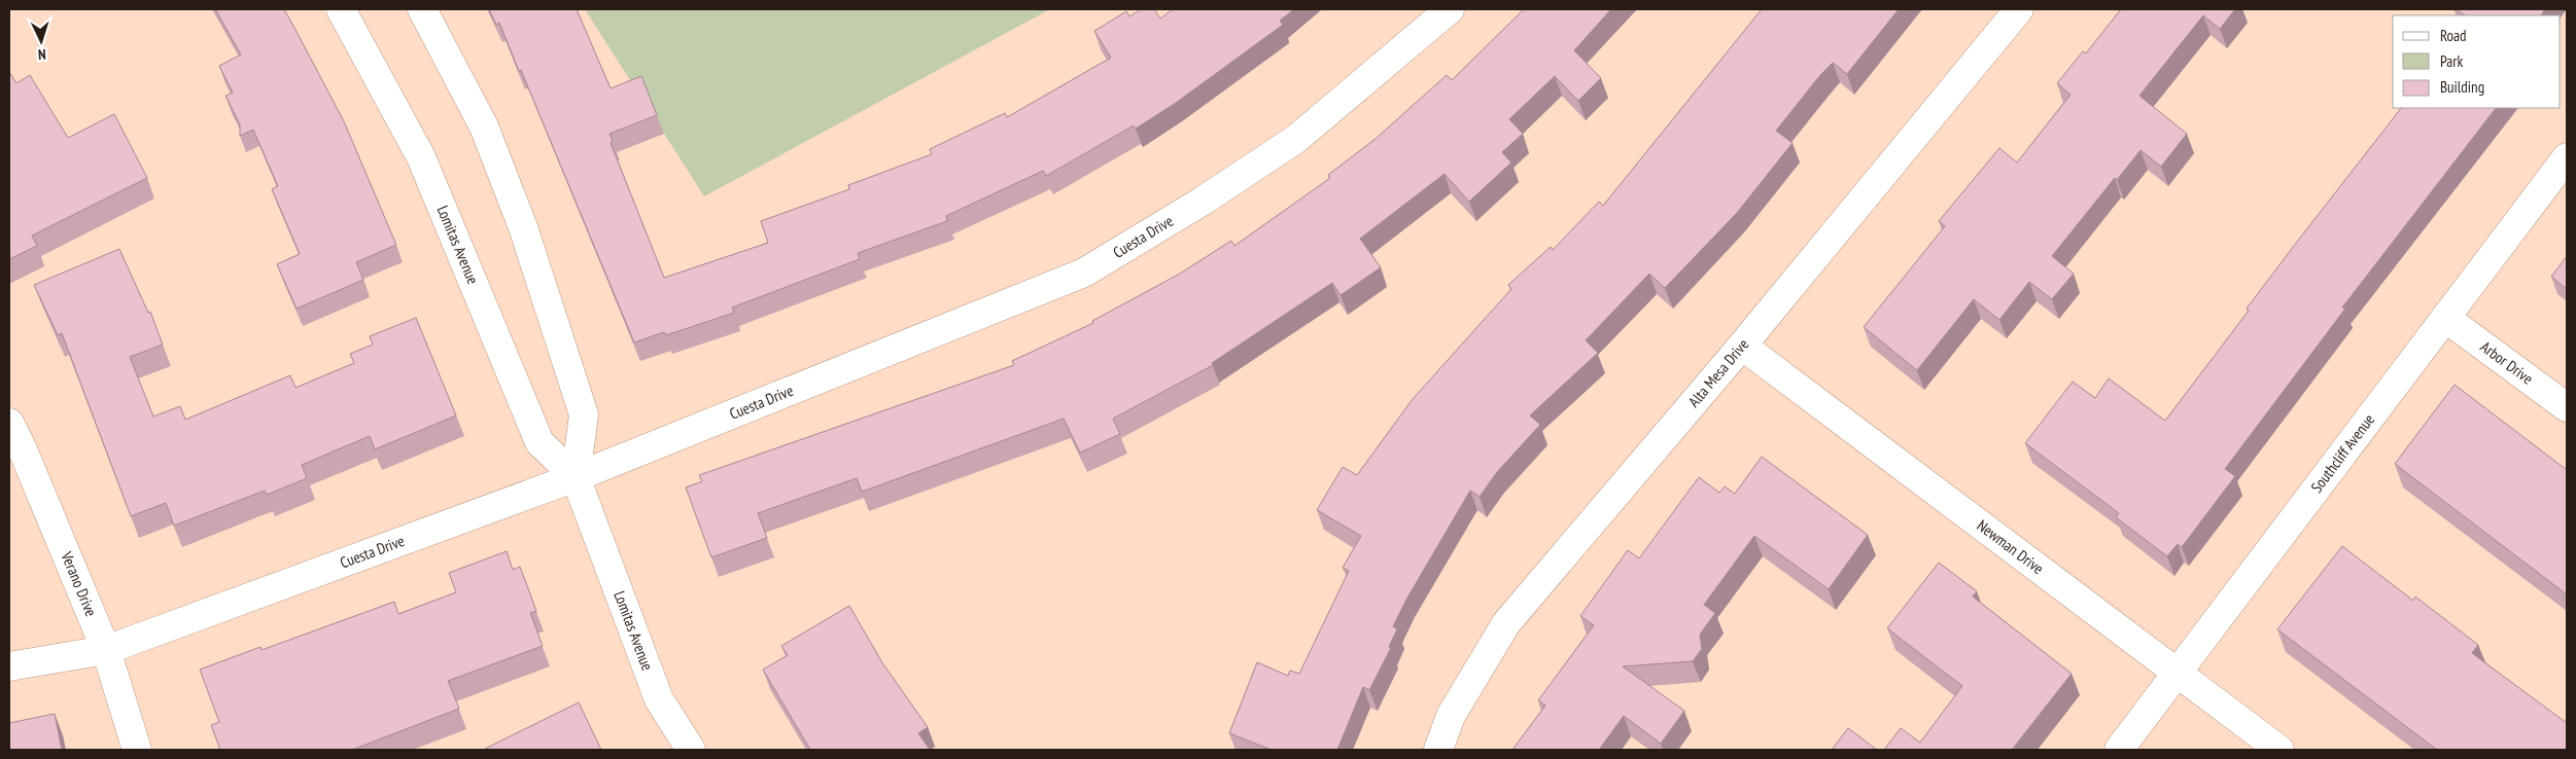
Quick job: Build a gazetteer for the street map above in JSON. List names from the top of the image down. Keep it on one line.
{"streets":{"street":["Cuesta Drive","Lomitas Avenue","Arbor Drive","Alta Mesa Drive","Southcliff Avenue","Newman Drive","Verano Drive"]},"crossings":[["Cuesta Drive","Lomitas Avenue"],["Cuesta Drive","Verano Drive"],["Arbor Drive","Southcliff Avenue"],["Alta Mesa Drive","Newman Drive"],["Southcliff Avenue","Newman Drive"]],"legend":["Road","Park","Building"],"north":"bottom"}
